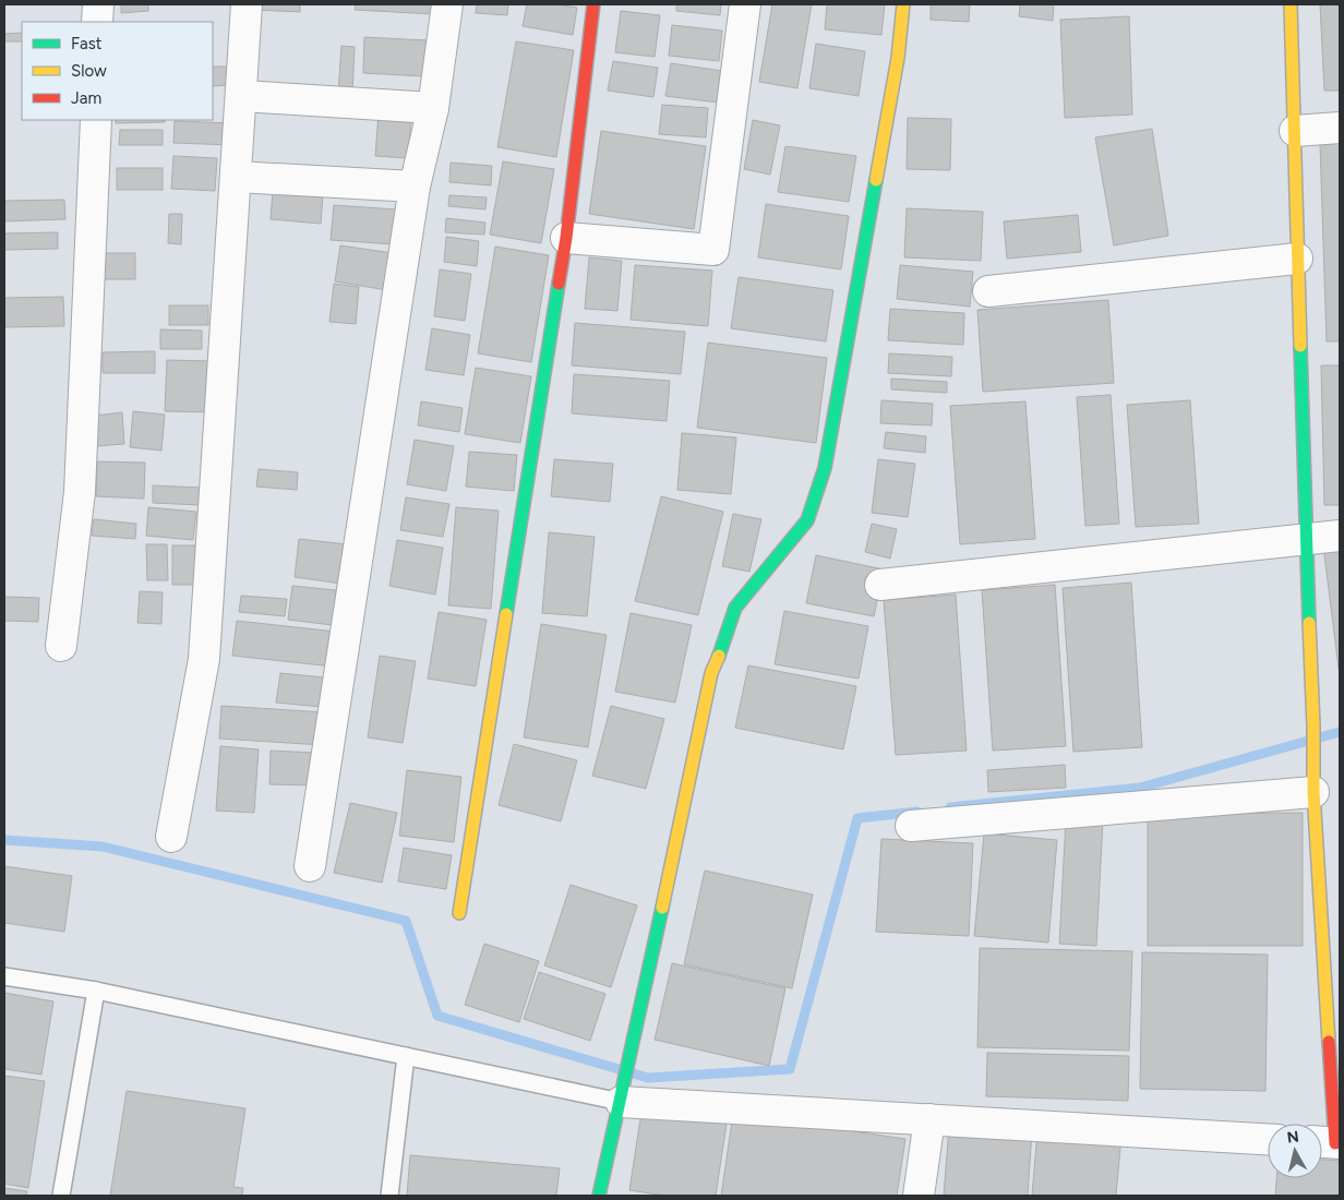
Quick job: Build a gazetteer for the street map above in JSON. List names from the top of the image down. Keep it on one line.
{"legend":["Fast","Slow","Jam"],"north":"top"}
